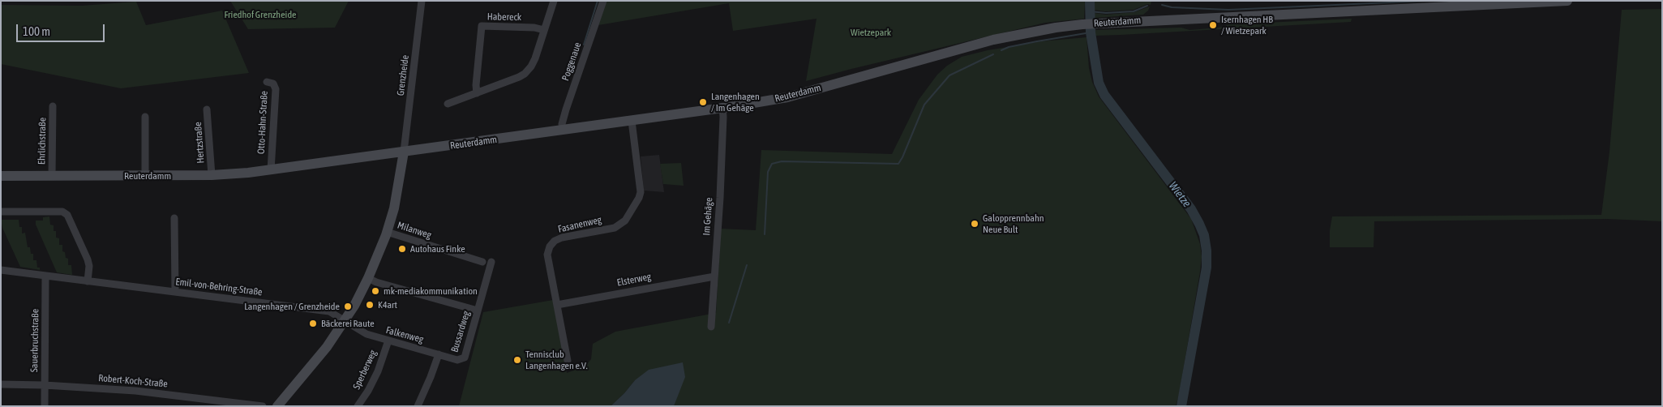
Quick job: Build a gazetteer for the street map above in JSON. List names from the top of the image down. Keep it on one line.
{"streets":{"street":["Habereck","Reuterdamm","Poggenaue","Grenzheide","Otto-Hahn-Straße","Ehrlichstraße","Hertzstraße","Im Gehäge","Fasanenweg","Milanweg","Elsterweg","Emil-von-Behring-Straße","Bussardweg","Falkenweg","Sauerbruchstraße","Sperberweg","Robert-Koch-Straße"]},"crossings":[["Reuterdamm","Poggenaue"],["Reuterdamm","Grenzheide"],["Reuterdamm","Otto-Hahn-Straße"],["Reuterdamm","Ehrlichstraße"],["Reuterdamm","Hertzstraße"],["Reuterdamm","Im Gehäge"],["Reuterdamm","Fasanenweg"],["Im Gehäge","Elsterweg"],["Fasanenweg","Elsterweg"],["Emil-von-Behring-Straße","Falkenweg"],["Emil-von-Behring-Straße","Sauerbruchstraße"],["Bussardweg","Falkenweg"],["Falkenweg","Sperberweg"],["Sauerbruchstraße","Robert-Koch-Straße"]],"water":["Wietze"],"parks":["Friedhof Grenzheide","Wietzepark"],"places":["Isernhagen HB / Wietzepark","Langenhagen / Im Gehäge","Galopprennbahn Neue Bult","Autohaus Finke","mk-mediakommunikation","K4art","Langenhagen / Grenzheide","Bäckerei Raute","Tennisclub Langenhagen e.V."],"scale_bar":"100 m"}
